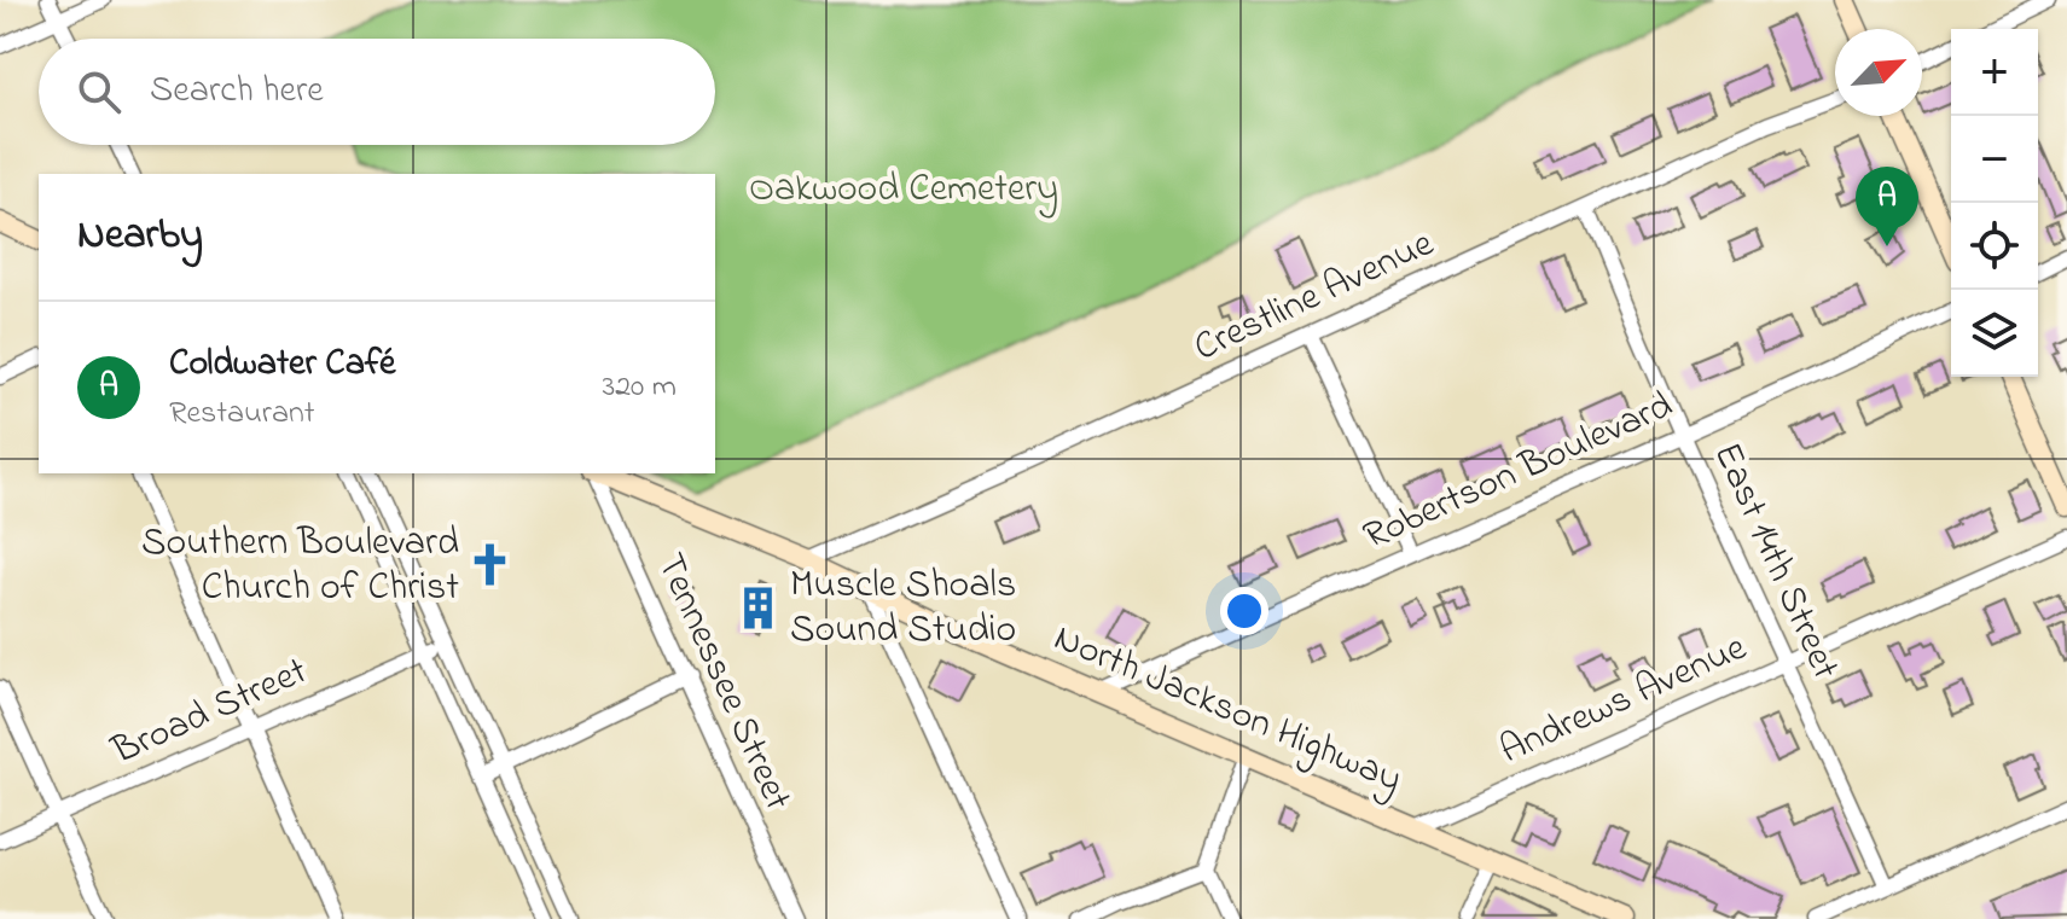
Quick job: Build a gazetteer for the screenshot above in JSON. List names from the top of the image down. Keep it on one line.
{"streets":{"main road":["North Jackson Highway"],"street":["Crestline Avenue","Robertson Boulevard","East 14th Street","Tennessee Street","Andrews Avenue","Broad Street"]},"crossings":[["Crestline Avenue","East 14th Street"],["Crestline Avenue","North Jackson Highway"],["Robertson Boulevard","East 14th Street"],["Robertson Boulevard","North Jackson Highway"],["East 14th Street","Andrews Avenue"],["Andrews Avenue","North Jackson Highway"]],"parks":["Oakwood Cemetery"],"places":{"church":["Southern Boulevard Church of Christ"],"building":["Muscle Shoals Sound Studio"]},"north":"top right","page":{"map_buttons":["+","−"],"search":"Search here","pins":"A","heading":"Nearby","list":[{"mark":"A","name":"Coldwater Café","note":"Restaurant","value":"320 m"}]}}
